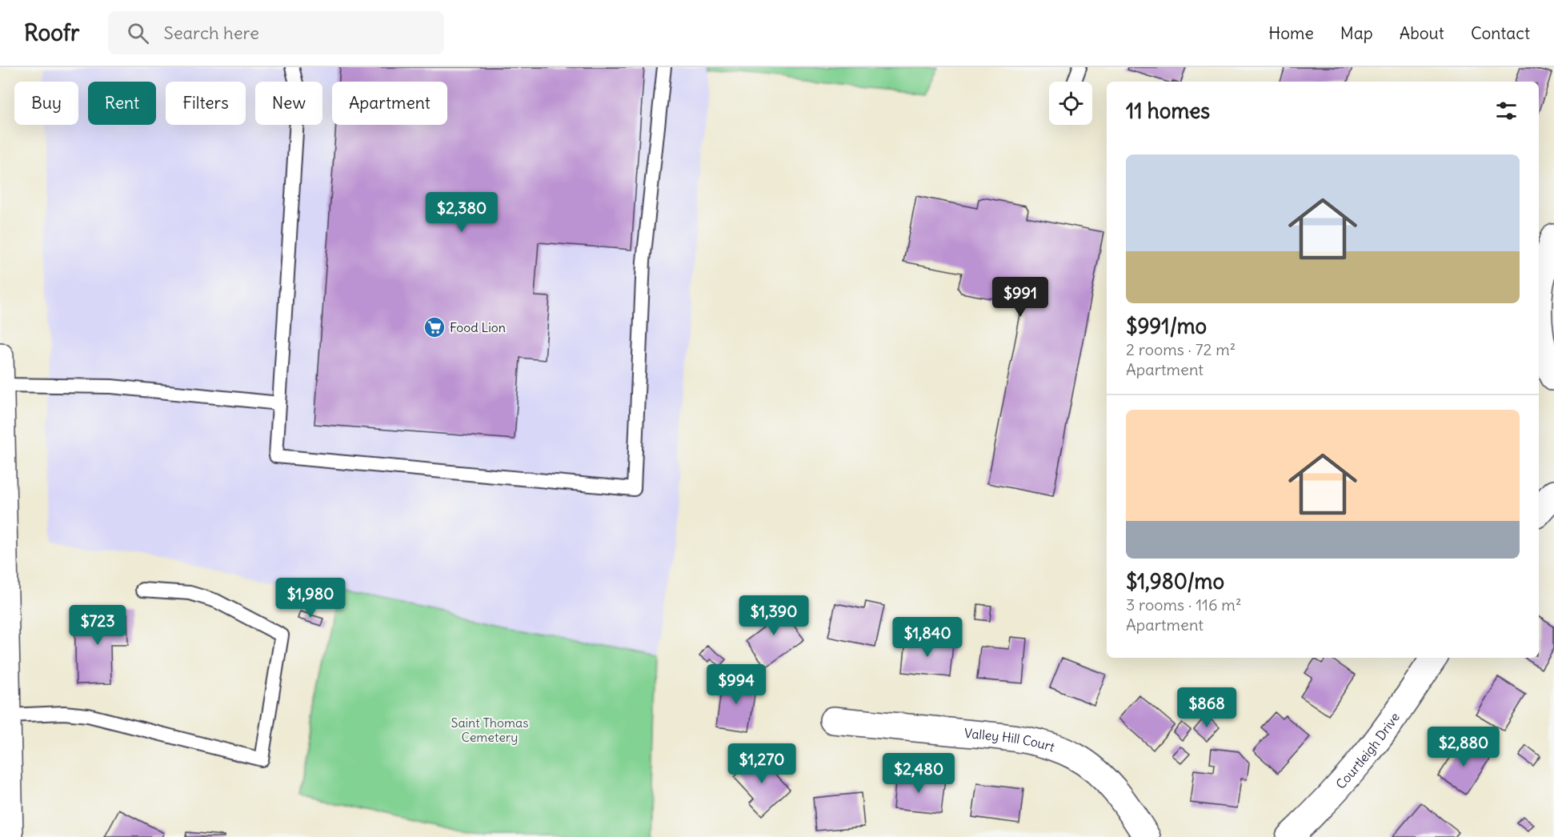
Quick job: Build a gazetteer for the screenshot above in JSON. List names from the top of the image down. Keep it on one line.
{"streets":{"street":["Valley Hill Court","Courtleigh Drive"]},"parks":["Saint Thomas Cemetery"],"places":{"supermarket":["Food Lion"]},"page":{"header":"Roofr","search":"Search here","nav":["Home","Map","About","Contact"],"chip":["Buy","Rent","Filters","New","Apartment"],"heading":"11 homes","list":[{"name":"$991/mo","note":"2 rooms · 72 m² · Apartment"},{"name":"$1,980/mo","note":"3 rooms · 116 m² · Apartment"}],"price":["$2,380","$991","$1,980","$1,390","$723","$1,840","$994","$868","$2,880","$1,270","$2,480"]}}
